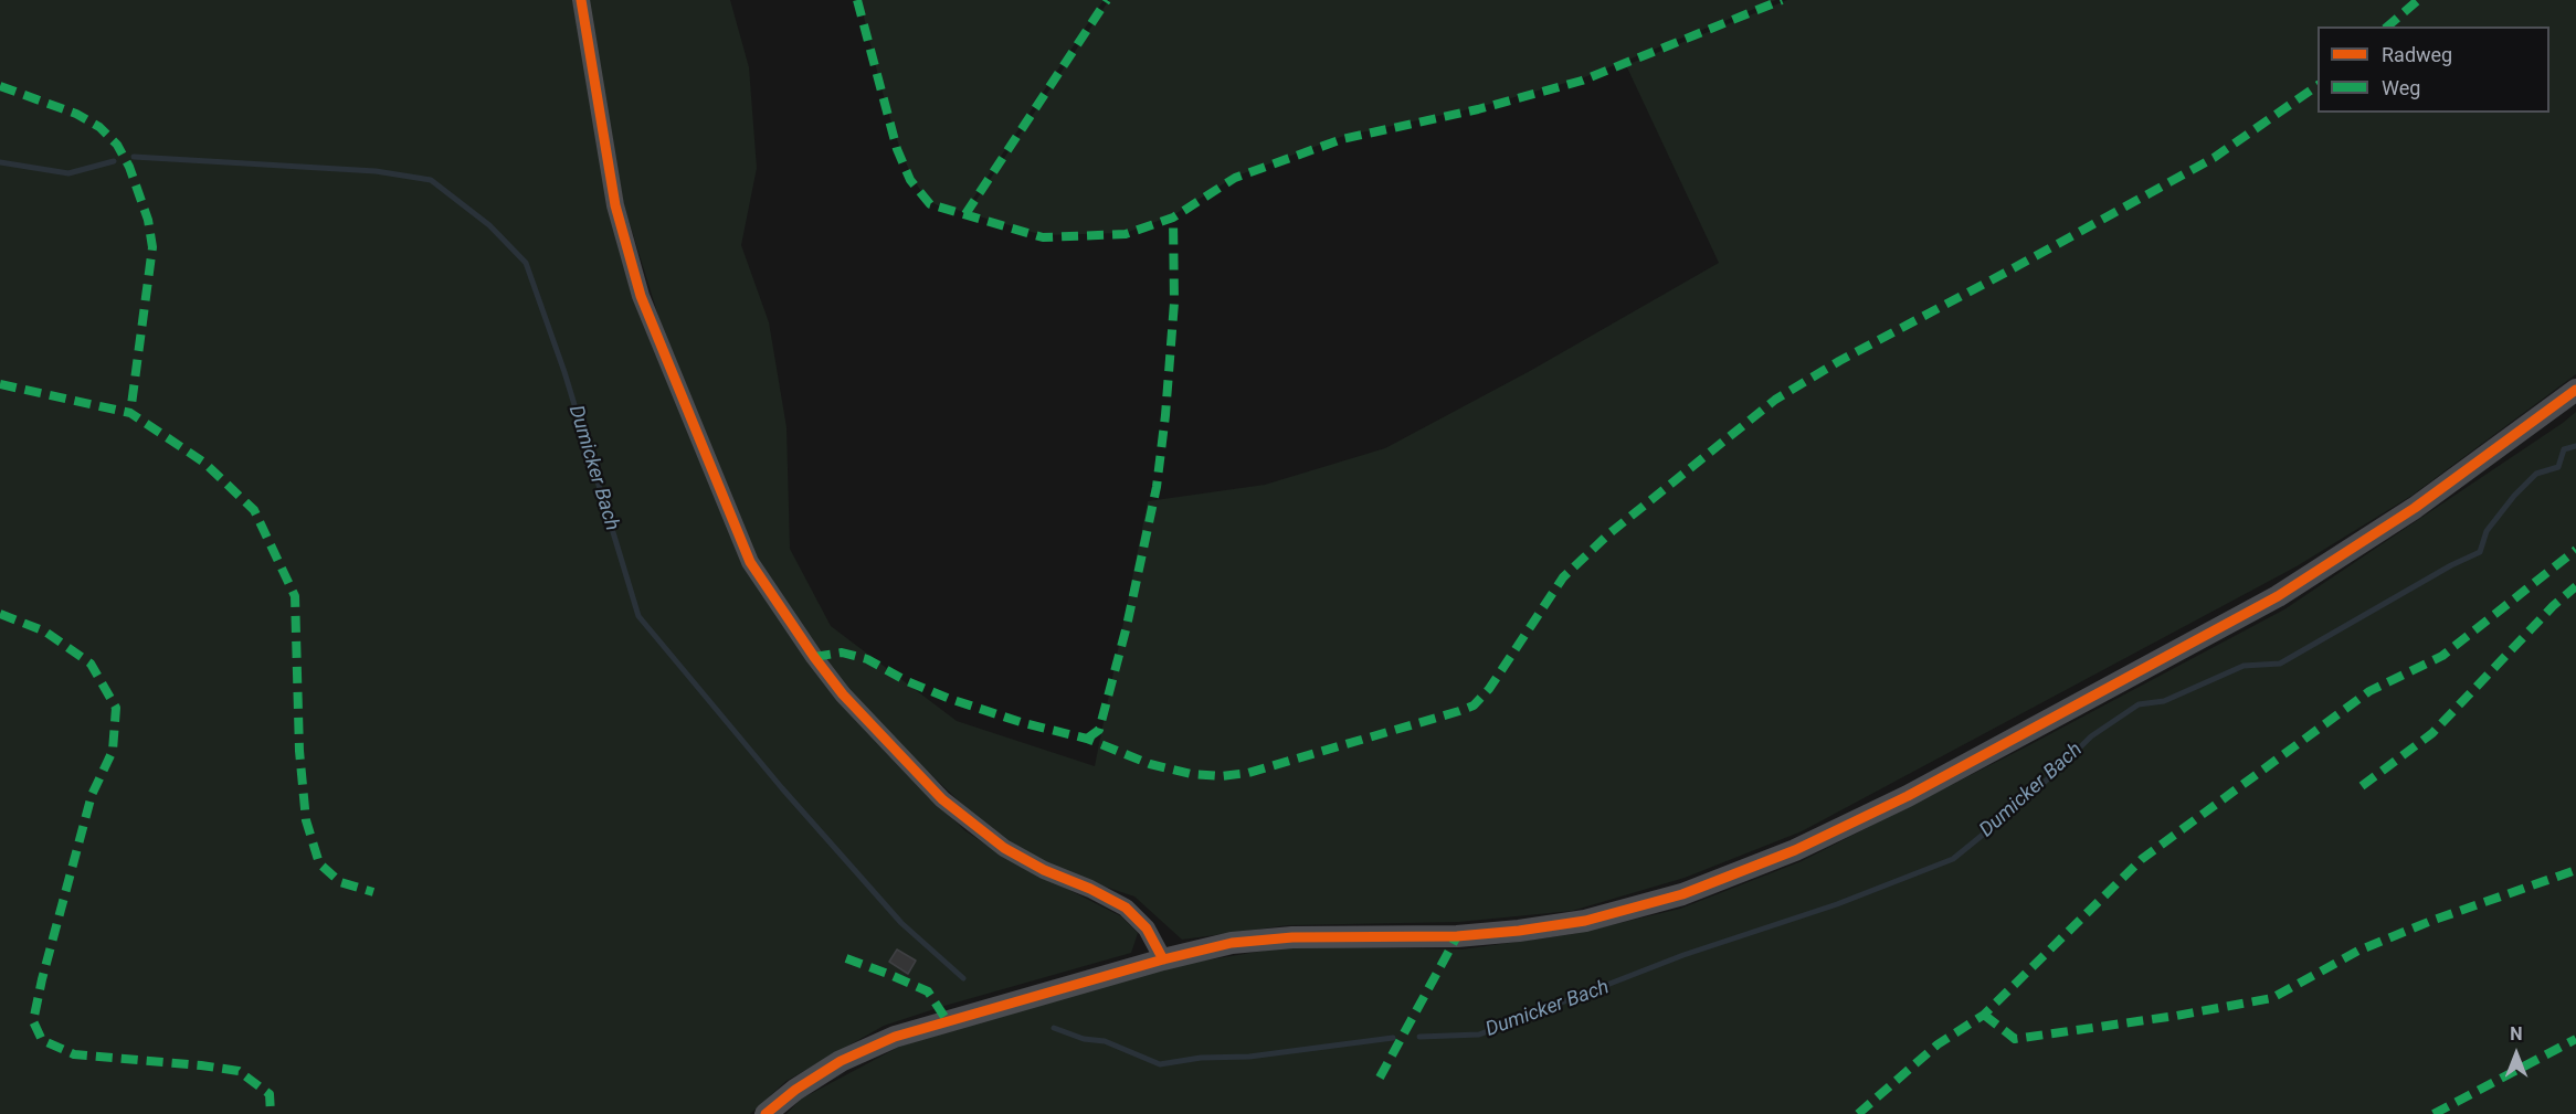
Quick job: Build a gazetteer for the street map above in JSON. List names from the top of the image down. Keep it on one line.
{"water":["Dumicker Bach"],"legend":["Radweg","Weg"],"north":"top"}
